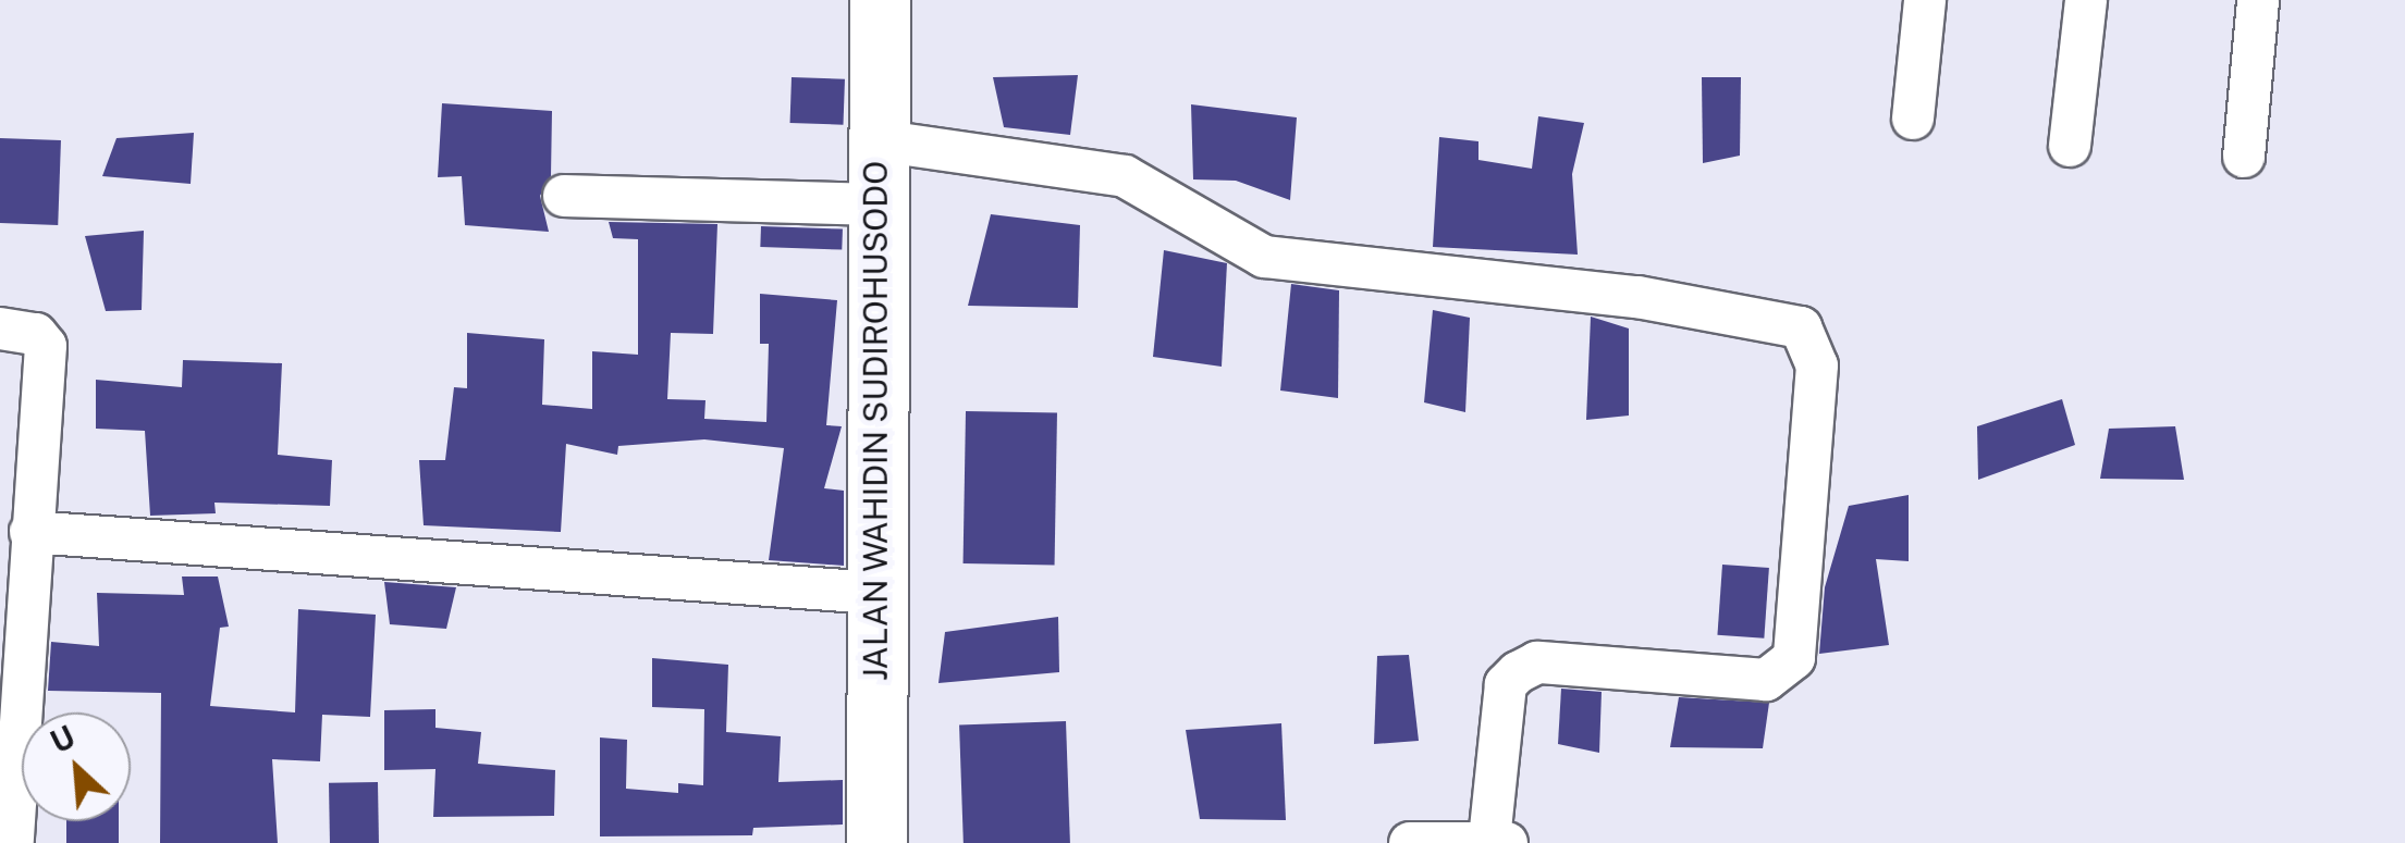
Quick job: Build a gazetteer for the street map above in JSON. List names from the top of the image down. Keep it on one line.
{"streets":{"highway":["JALAN WAHIDIN SUDIROHUSODO"]},"north":"top left"}
